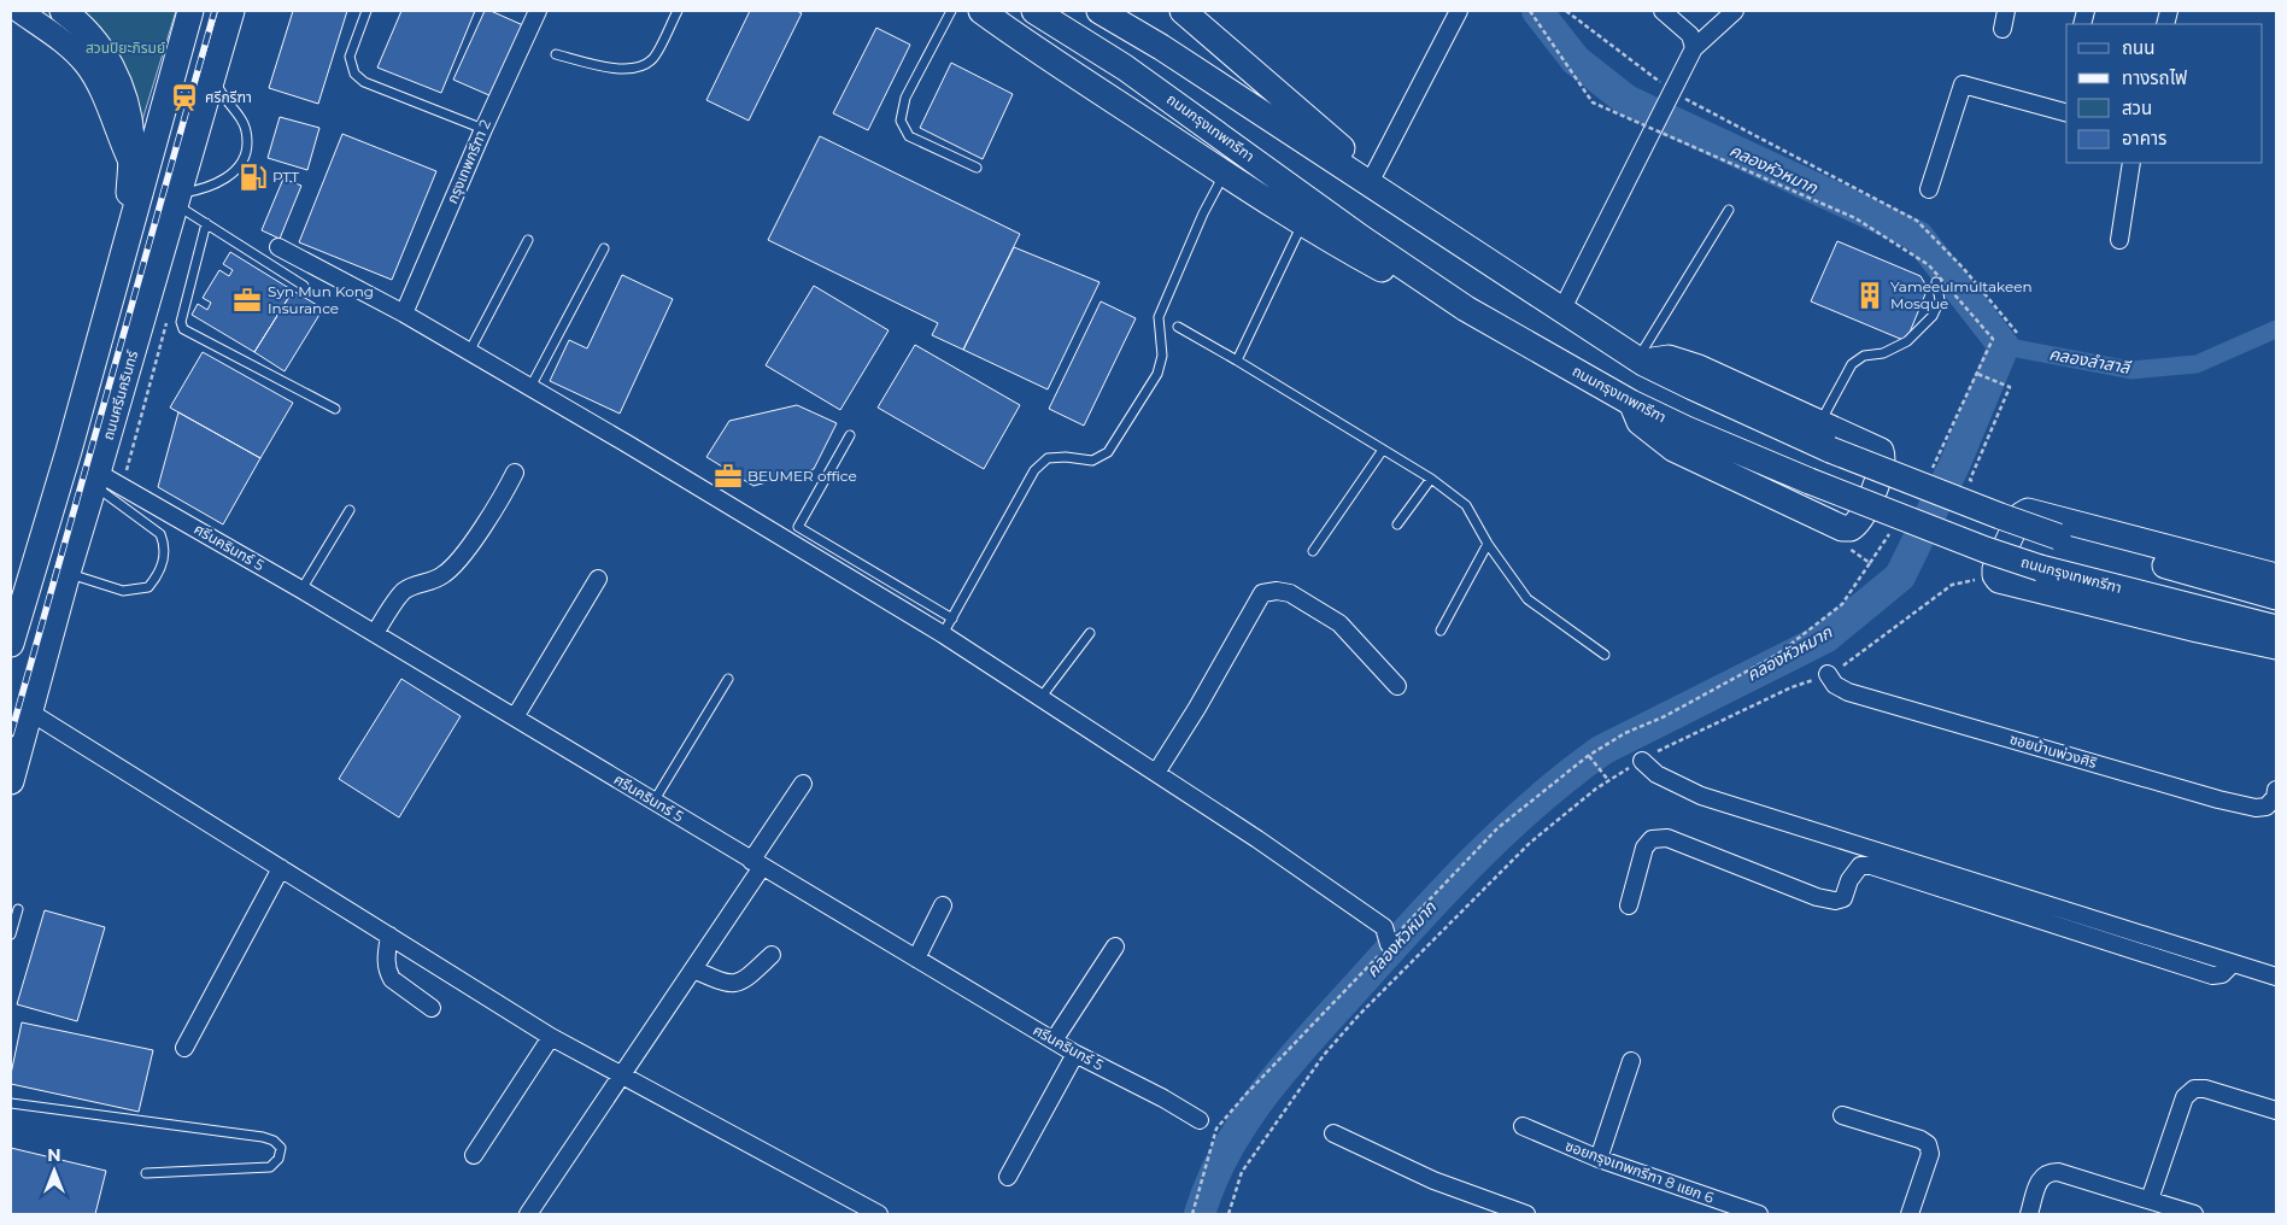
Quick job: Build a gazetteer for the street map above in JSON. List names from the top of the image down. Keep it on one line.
{"streets":{"main road":["ถนนกรุงเทพกรีฑา","ถนนศรีนครินทร์"],"street":["กรุงเทพกรีฑา 2","ศรีนครินทร์ 5","ซอยบ้านพ่วงศิริ","ซอยกรุงเทพกรีฑา 8 แยก 6"]},"crossings":[["ถนนศรีนครินทร์","ศรีนครินทร์ 5"]],"water":["คลองหัวหมาก","คลองลำสาลี"],"parks":["สวนปิยะภิรมย์"],"places":{"station":["ศรีกรีฑา"],"fuel station":["PTT"],"building":["Yameeulmultakeen Mosque"],"office":["Syn Mun Kong Insurance","BEUMER office"]},"legend":["ถนน","ทางรถไฟ","สวน","อาคาร"],"north":"top"}
